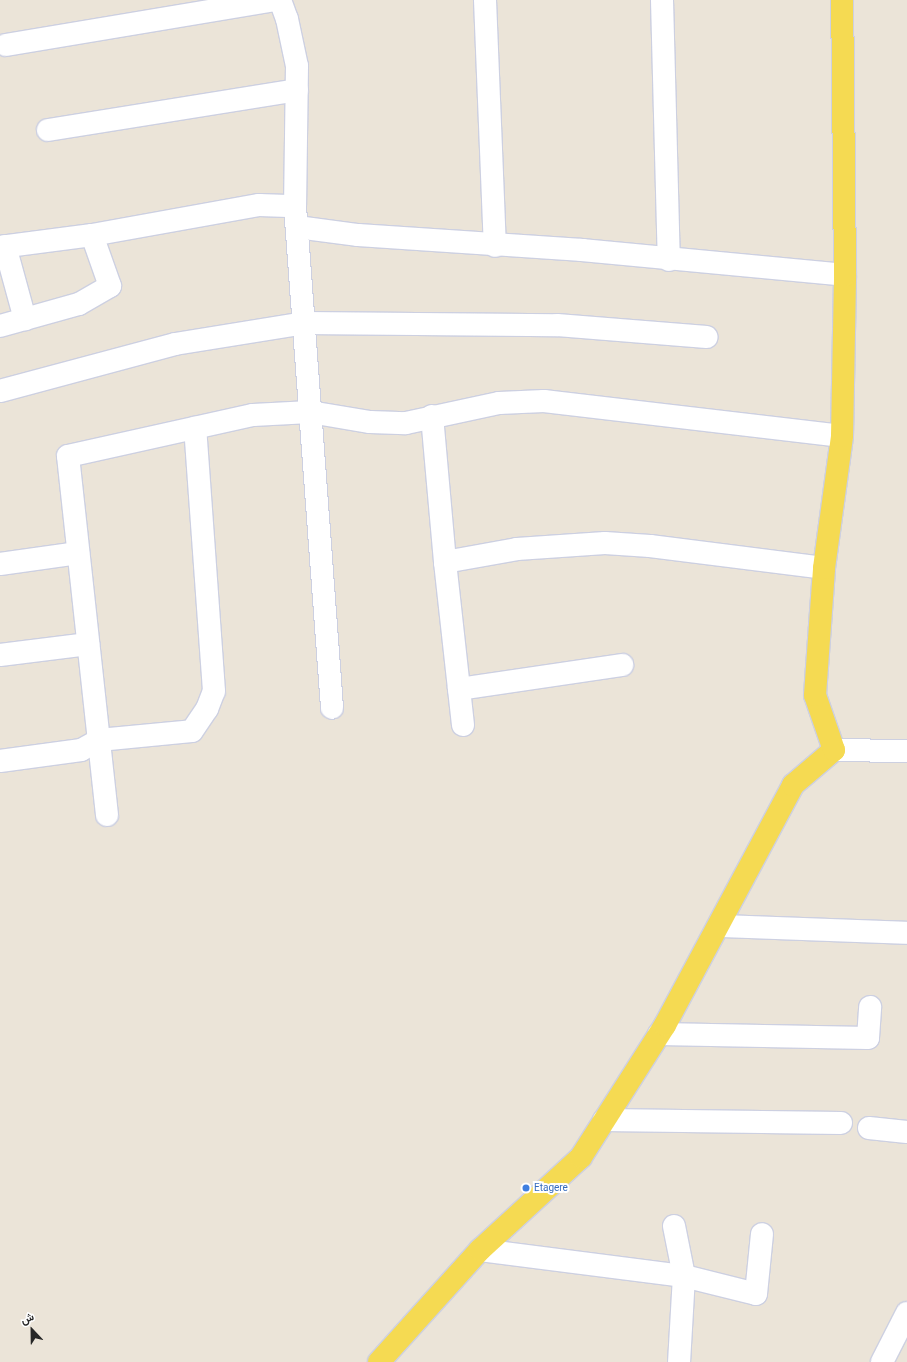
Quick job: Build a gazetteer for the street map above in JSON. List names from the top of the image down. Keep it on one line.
{"places":["Etagere"],"north":"top"}
